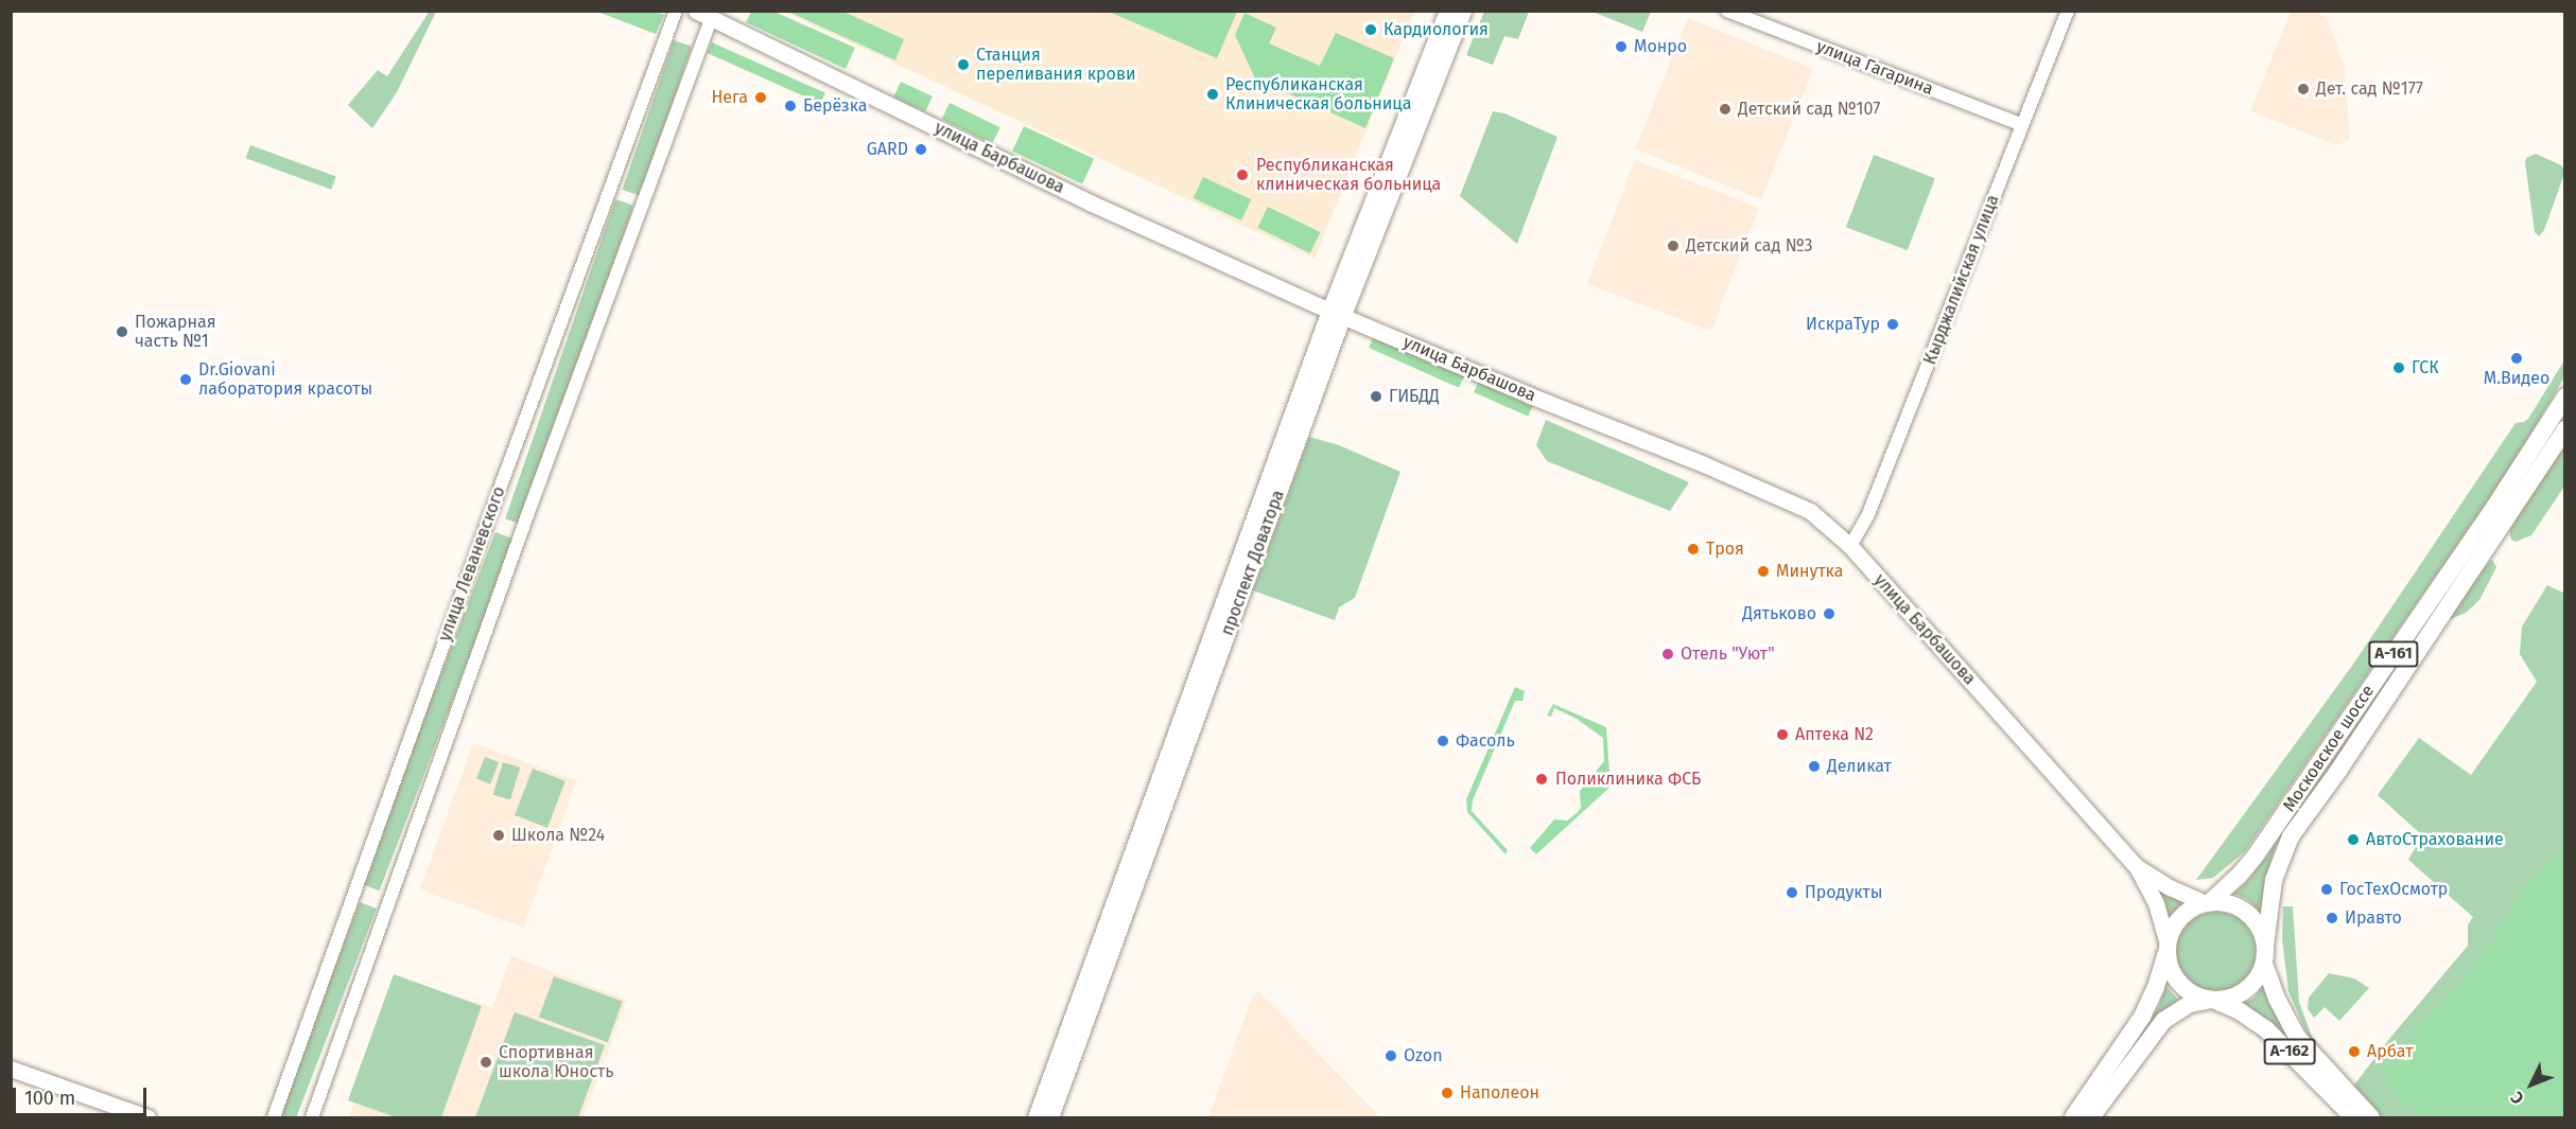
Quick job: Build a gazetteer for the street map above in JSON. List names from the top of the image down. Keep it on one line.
{"streets":{"highway":["А-161","Московское шоссе","А-162"],"main road":["улица Барбашова","проспект Доватора"],"street":["улица Гагарина","Кырджалийская улица","улица Леваневского"]},"crossings":[["улица Гагарина","Кырджалийская улица"],["улица Барбашова","Кырджалийская улица"],["улица Барбашова","проспект Доватора"],["улица Барбашова","улица Леваневского"],["улица Барбашова","А-161"],["улица Барбашова","Московское шоссе"],["улица Барбашова","А-162"],["А-161","Московское шоссе"],["А-161","А-162"],["Московское шоссе","А-162"]],"places":["Кардиология","Монро","Станция переливания крови","Дет. сад №177","Республиканская Клиническая больница","Нега","Берёзка","Детский сад №107","GARD","Республиканская клиническая больница","Детский сад №3","ИскраТур","Пожарная часть №1","М.Видео","ГСК","Dr.Giovani лаборатория красоты","ГИБДД","Троя","Минутка","Дятьково","Отель \"Уют\"","Аптека N2","Фасоль","Деликат","Поликлиника ФСБ","Школа №24","АвтоСтрахование","ГосТехОсмотр","Продукты","Иравто","Арбат","Ozon","Спортивная школа Юность","Наполеон"],"scale_bar":"100 m","north":"bottom left"}
